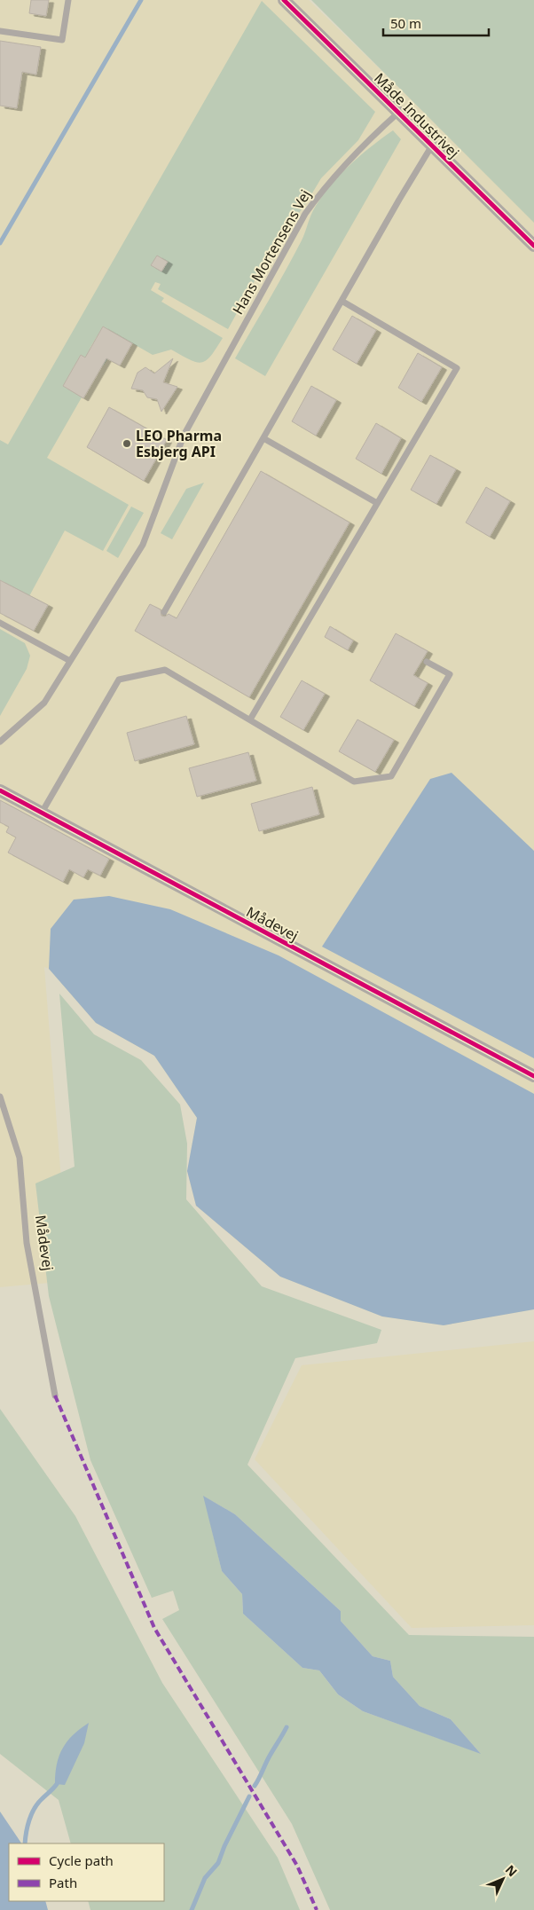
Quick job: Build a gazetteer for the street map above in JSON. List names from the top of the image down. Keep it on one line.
{"streets":{"street":["Måde Industrivej","Mådevej"],"lane":["Hans Mortensens Vej"]},"crossings":[["Måde Industrivej","Hans Mortensens Vej"]],"places":["LEO Pharma Esbjerg API"],"legend":["Cycle path","Path"],"scale_bar":"50 m","north":"top right"}
